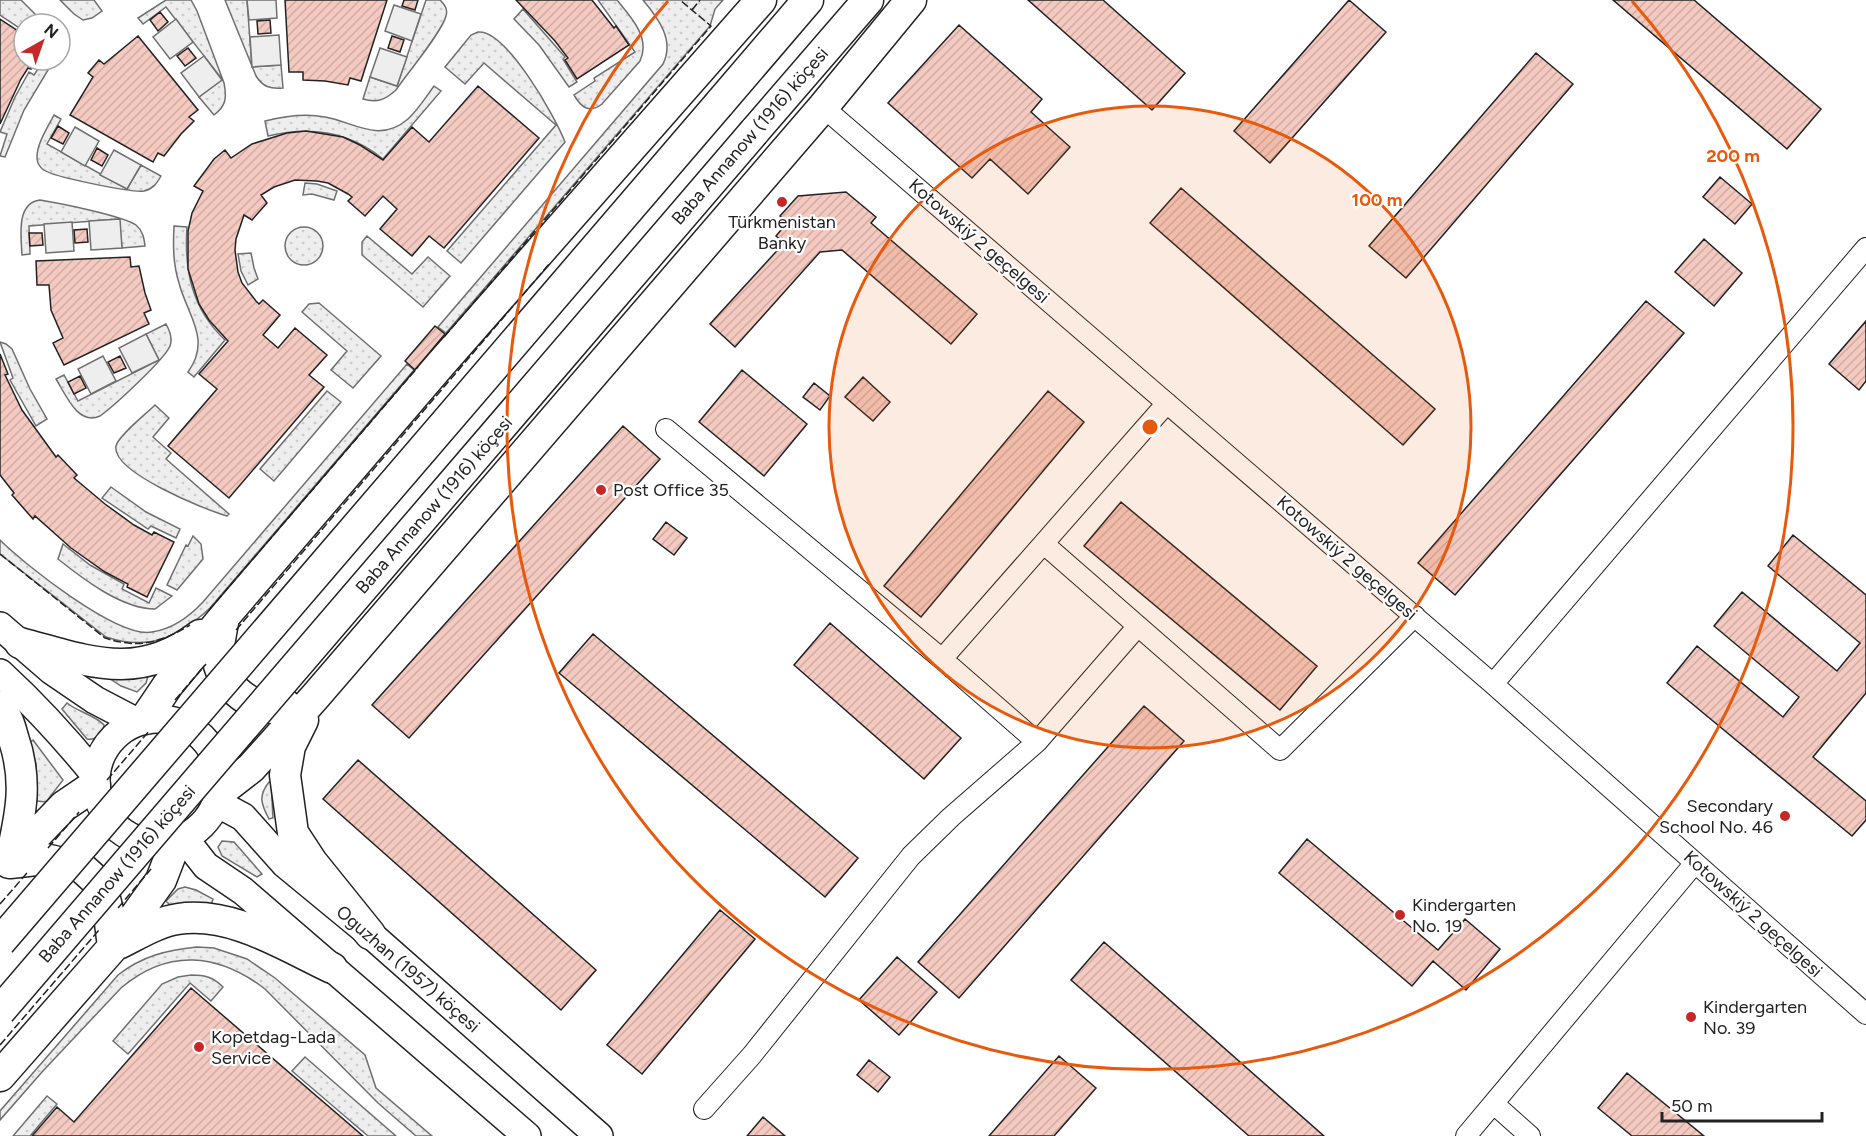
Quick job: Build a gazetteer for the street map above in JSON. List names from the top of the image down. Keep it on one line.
{"streets":{"main road":["Baba Annanow (1916) köçesi","Oguzhan (1957) köçesi"],"street":["Kotowskiý 2 geçelgesi"]},"places":["Türkmenistan Banky","Post Office 35","Secondary School No. 46","Kindergarten No. 19","Kindergarten No. 39","Kopetdag-Lada Service"],"scale_bar":"50 m","north":"top right","rings":["200 m","100 m"]}
